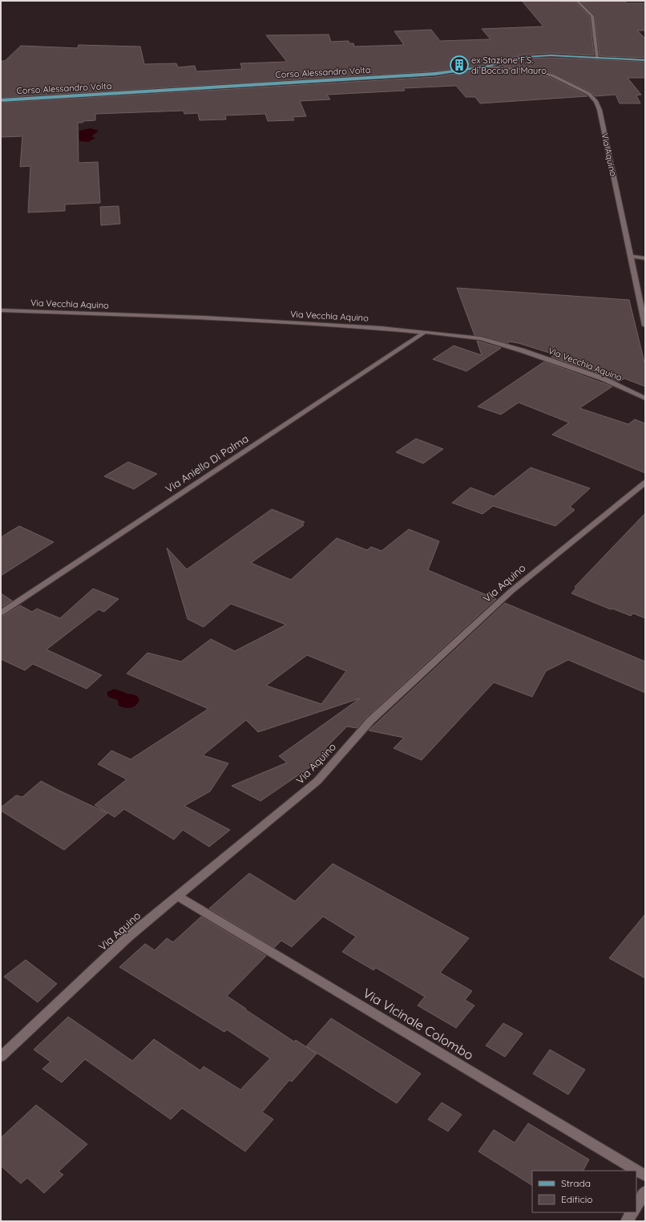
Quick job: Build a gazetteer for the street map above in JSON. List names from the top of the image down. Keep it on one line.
{"streets":{"main road":["Corso Alessandro Volta"],"street":["Via Aquino","Via Vecchia Aquino","Via Aniello Di Palma","Via Vicinale Colombo"]},"crossings":[["Corso Alessandro Volta","Via Aquino"],["Via Aquino","Via Vicinale Colombo"],["Via Vecchia Aquino","Via Aniello Di Palma"]],"places":{"building":["ex Stazione F.S. di Boccia al Mauro"]},"legend":["Strada","Edificio"]}
